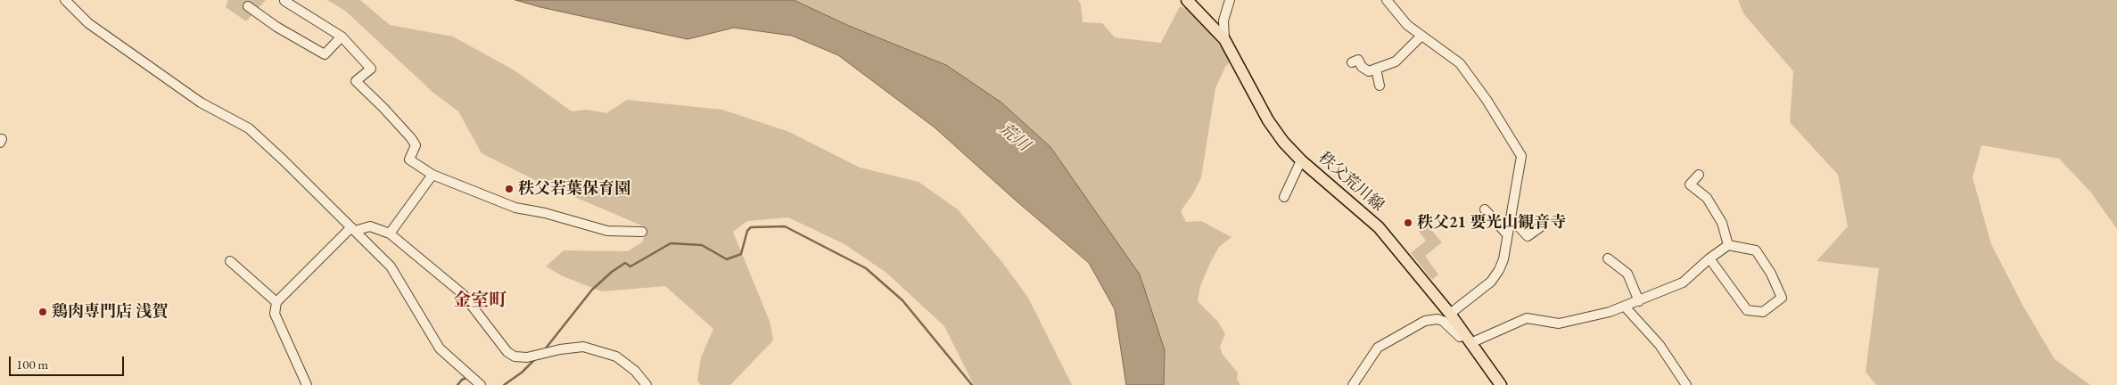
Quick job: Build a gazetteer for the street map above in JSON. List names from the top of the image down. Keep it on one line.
{"streets":{"main road":["秩父荒川線"]},"districts":["金室町"],"water":["荒川"],"places":["秩父若葉保育園","秩父21 要光山観音寺","鶏肉専門店 浅賀"],"scale_bar":"100 m"}
